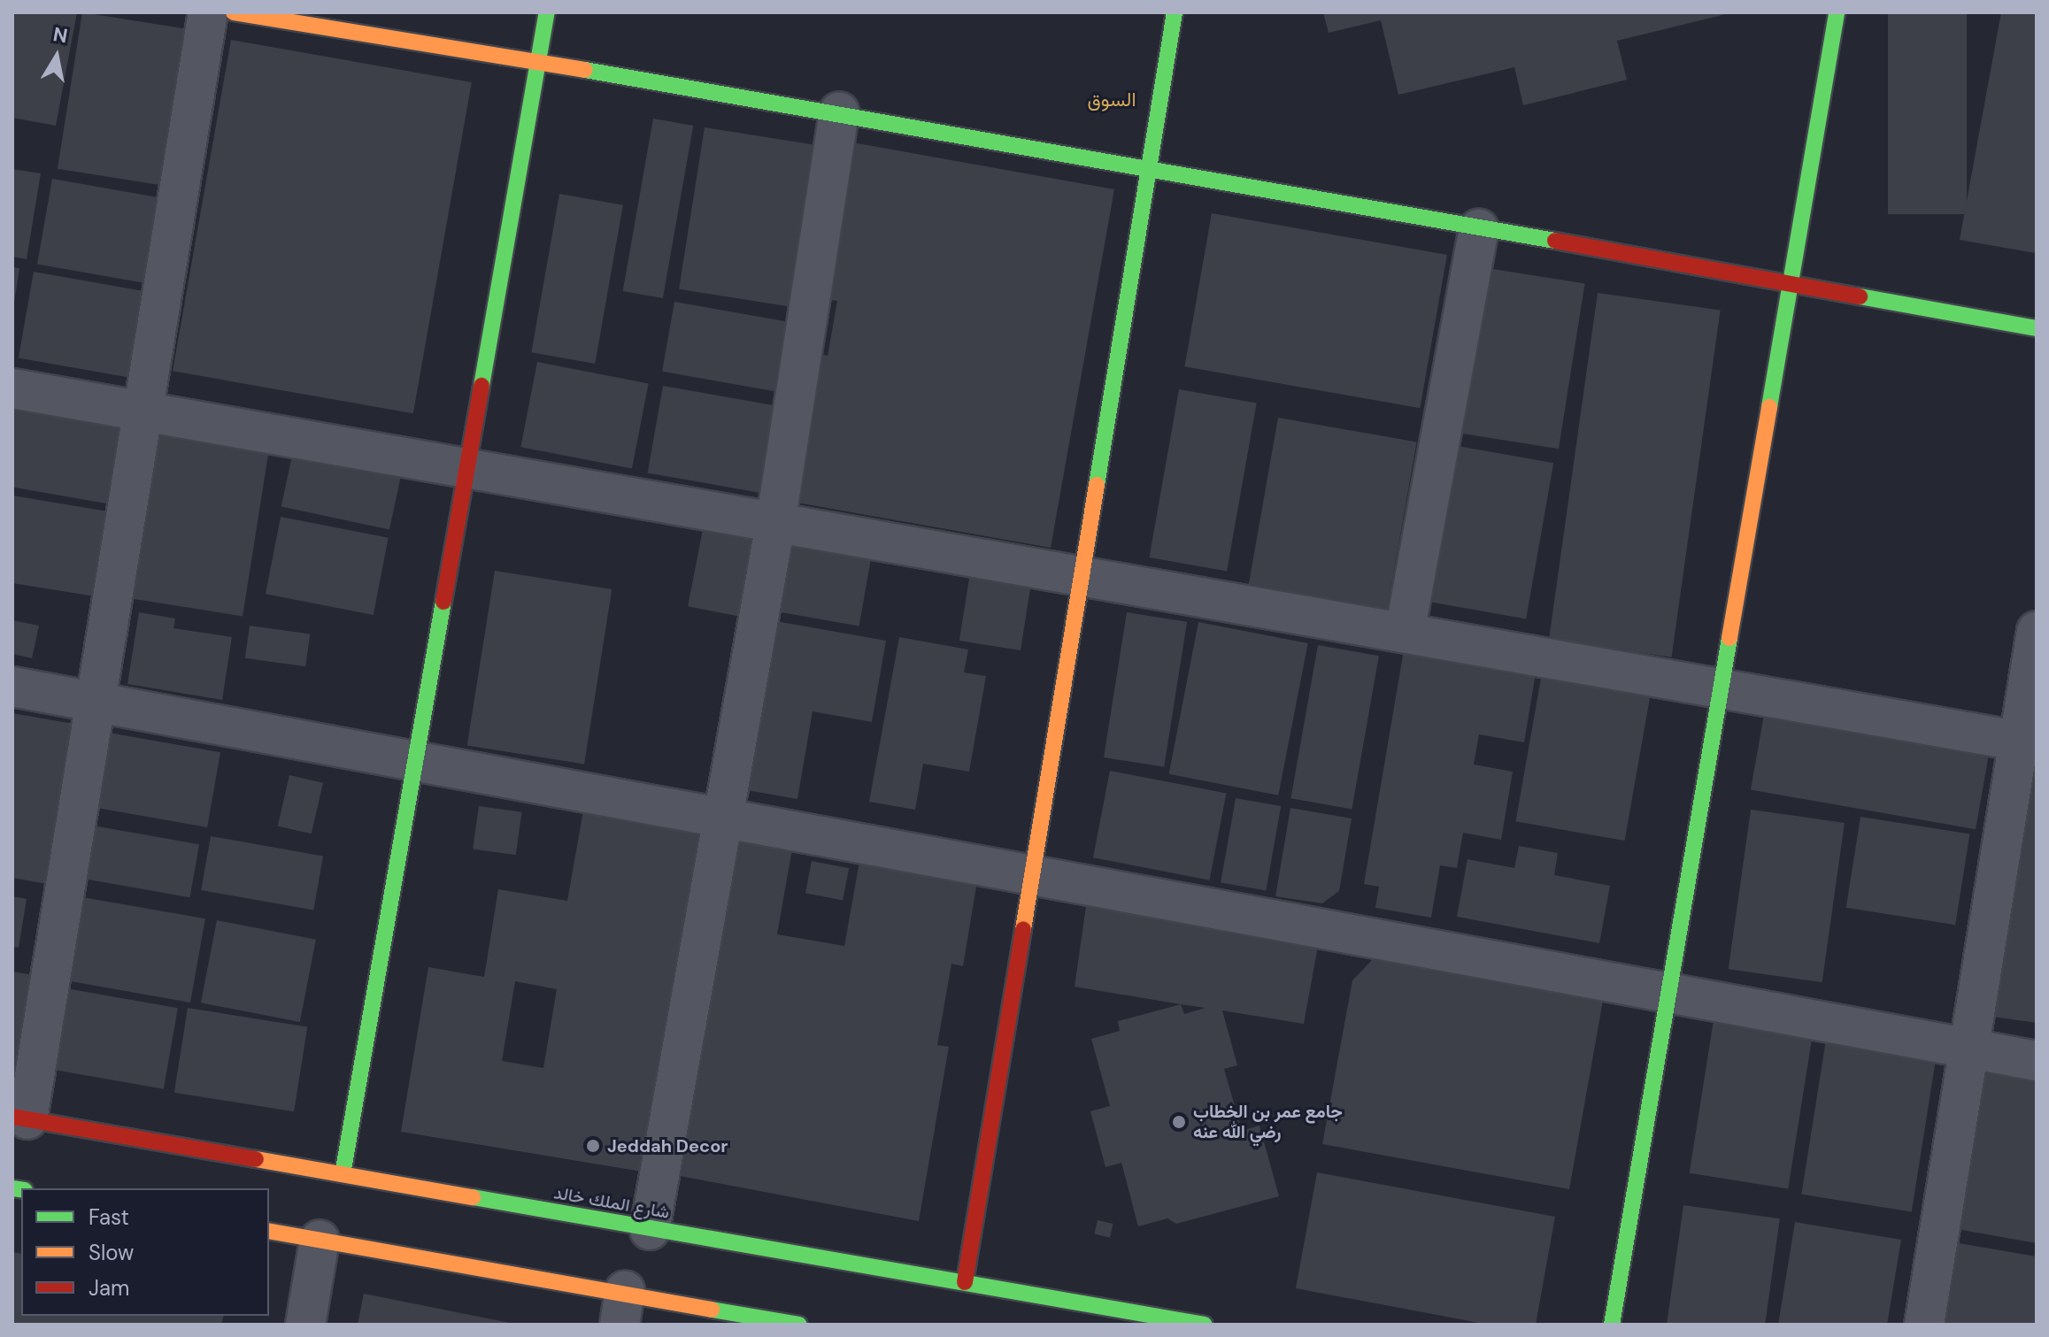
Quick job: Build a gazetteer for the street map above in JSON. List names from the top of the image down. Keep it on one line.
{"streets":{"street":["شارع الملك خالد"]},"districts":["السوق"],"places":["جامع عمر بن الخطاب رضي الله عنه","Jeddah Decor"],"legend":["Fast","Slow","Jam"],"north":"top"}
